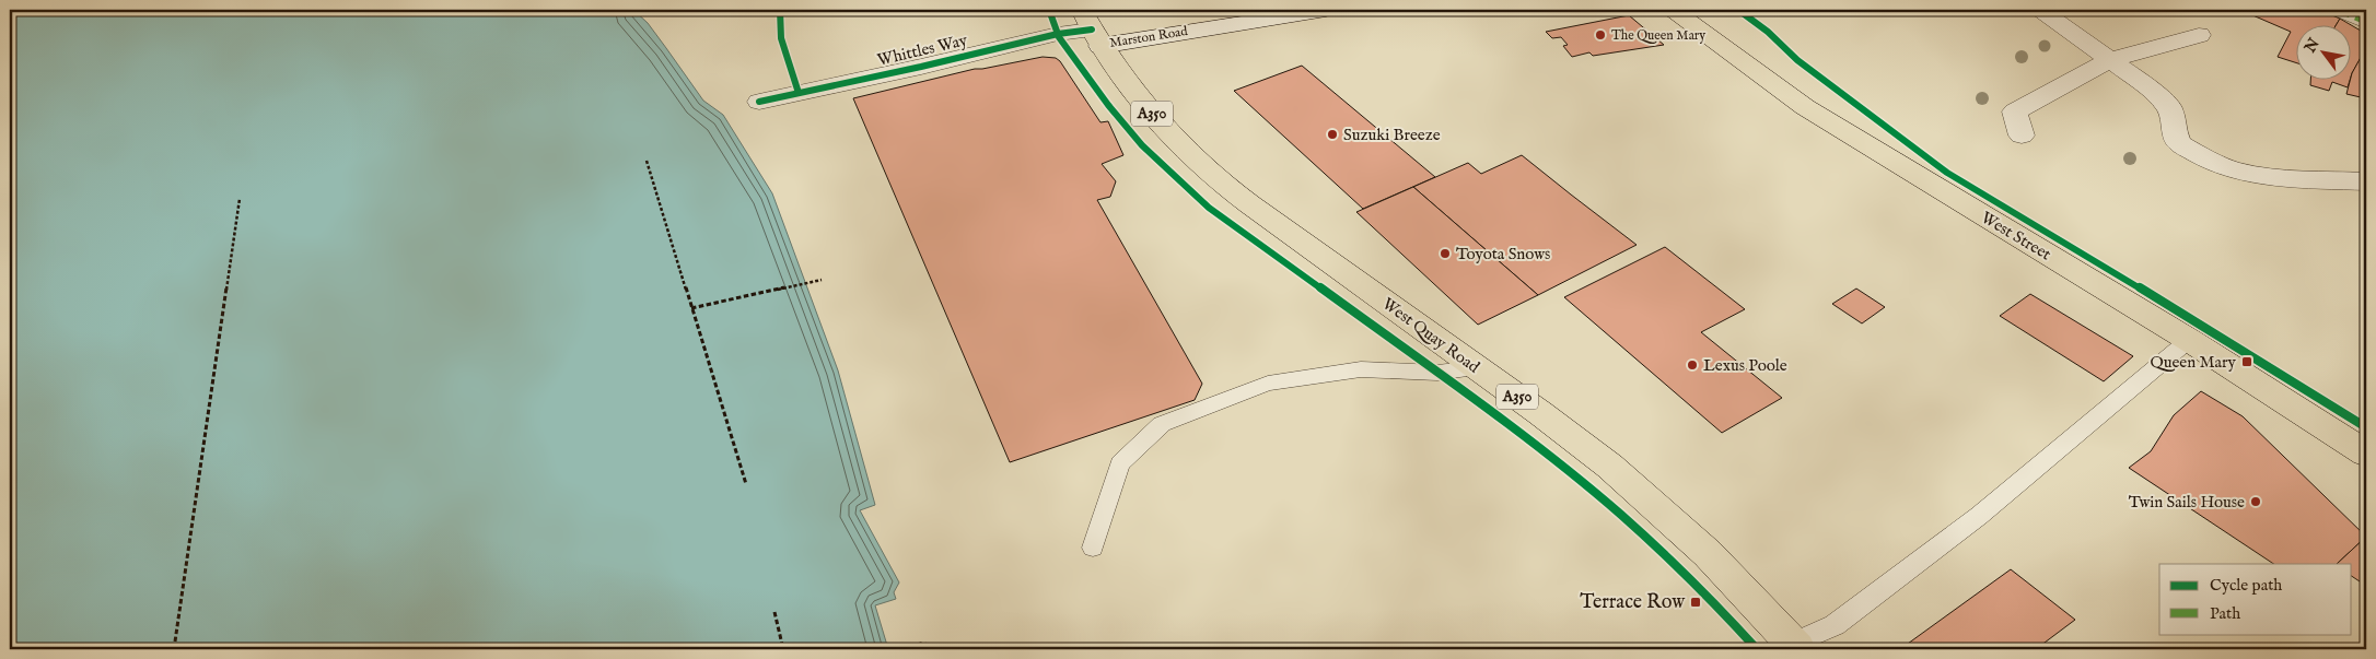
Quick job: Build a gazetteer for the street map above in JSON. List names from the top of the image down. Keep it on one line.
{"streets":{"highway":["A350","West Street","West Quay Road"],"street":["Marston Road","Whittles Way"]},"crossings":[["Marston Road","Whittles Way"],["Marston Road","West Quay Road"],["Whittles Way","West Quay Road"]],"places":{"other":["The Queen Mary","Suzuki Breeze","Toyota Snows","Lexus Poole","Twin Sails House"],"transit":["Queen Mary","Terrace Row"]},"legend":["Cycle path","Path"],"north":"top left"}
